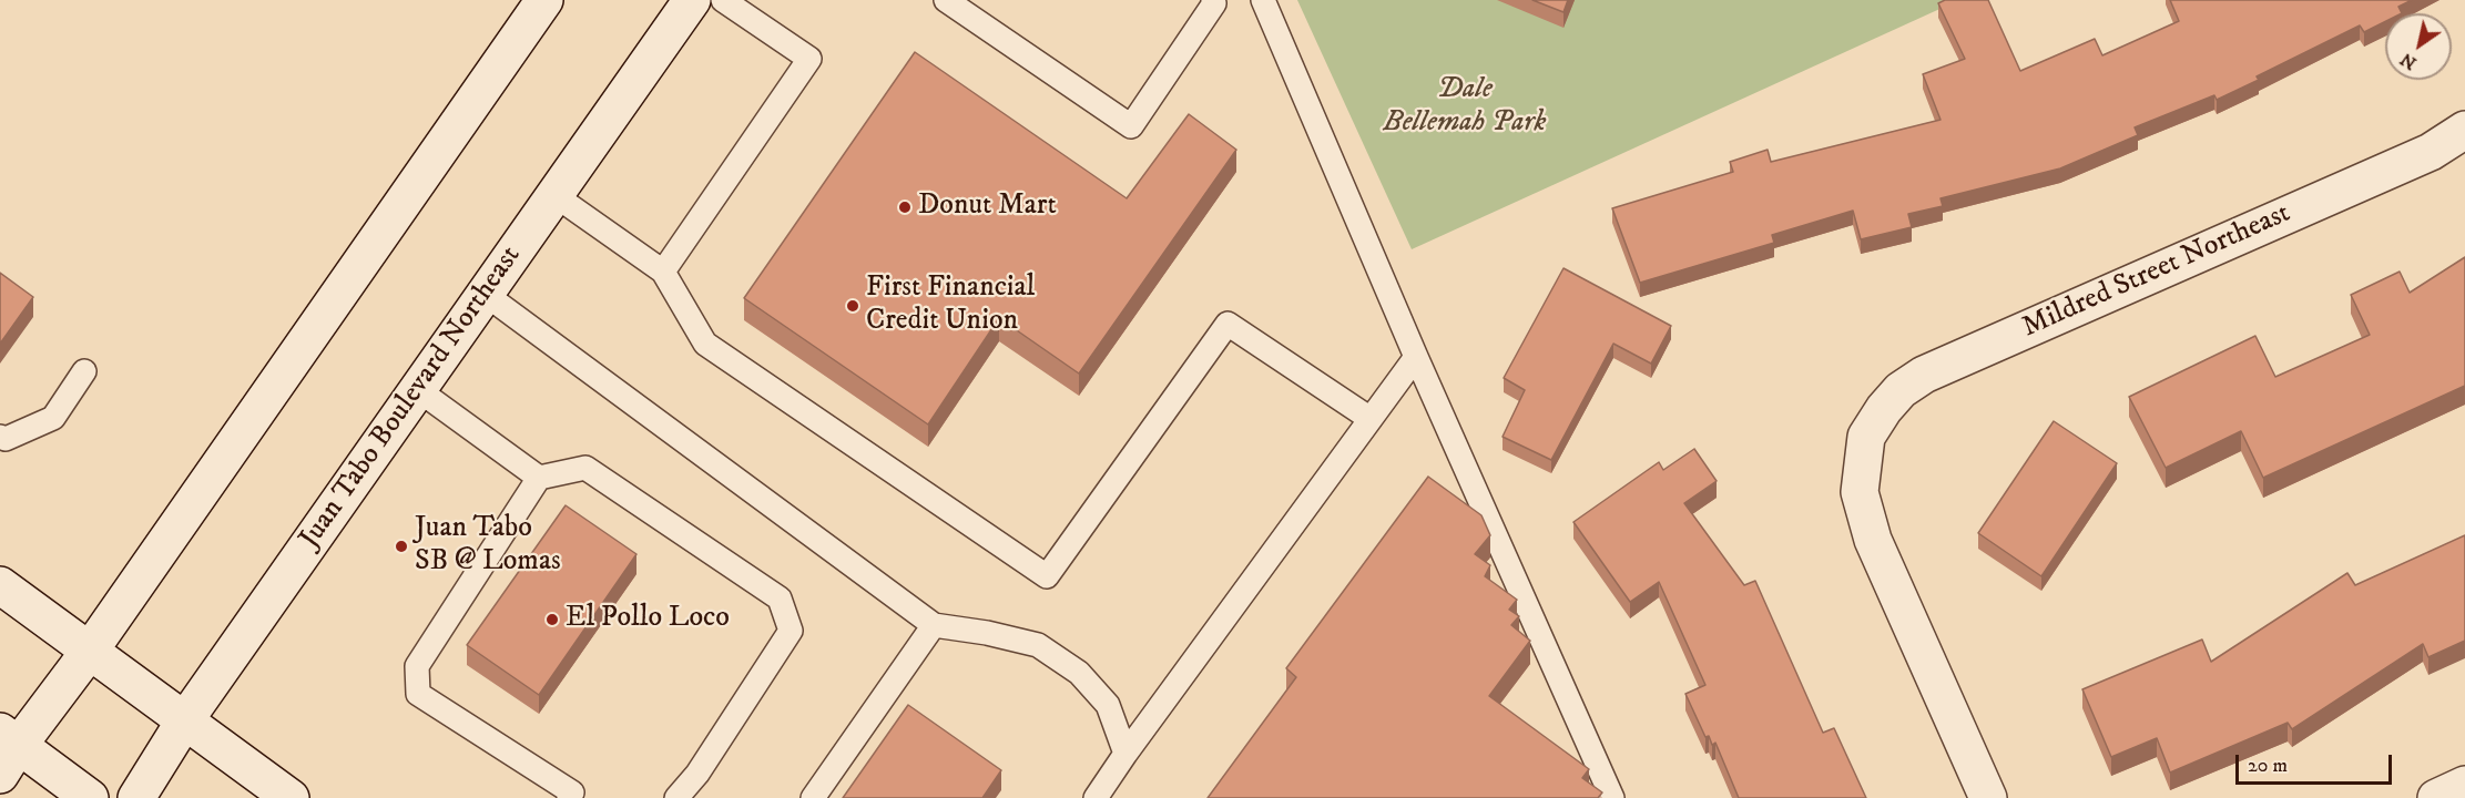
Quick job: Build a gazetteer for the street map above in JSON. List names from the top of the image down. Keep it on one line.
{"streets":{"main road":["Mildred Street Northeast","Juan Tabo Boulevard Northeast"]},"parks":["Dale Bellemah Park"],"places":["Donut Mart","First Financial Credit Union","Juan Tabo SB @ Lomas","El Pollo Loco"],"scale_bar":"20 m","north":"bottom left"}
